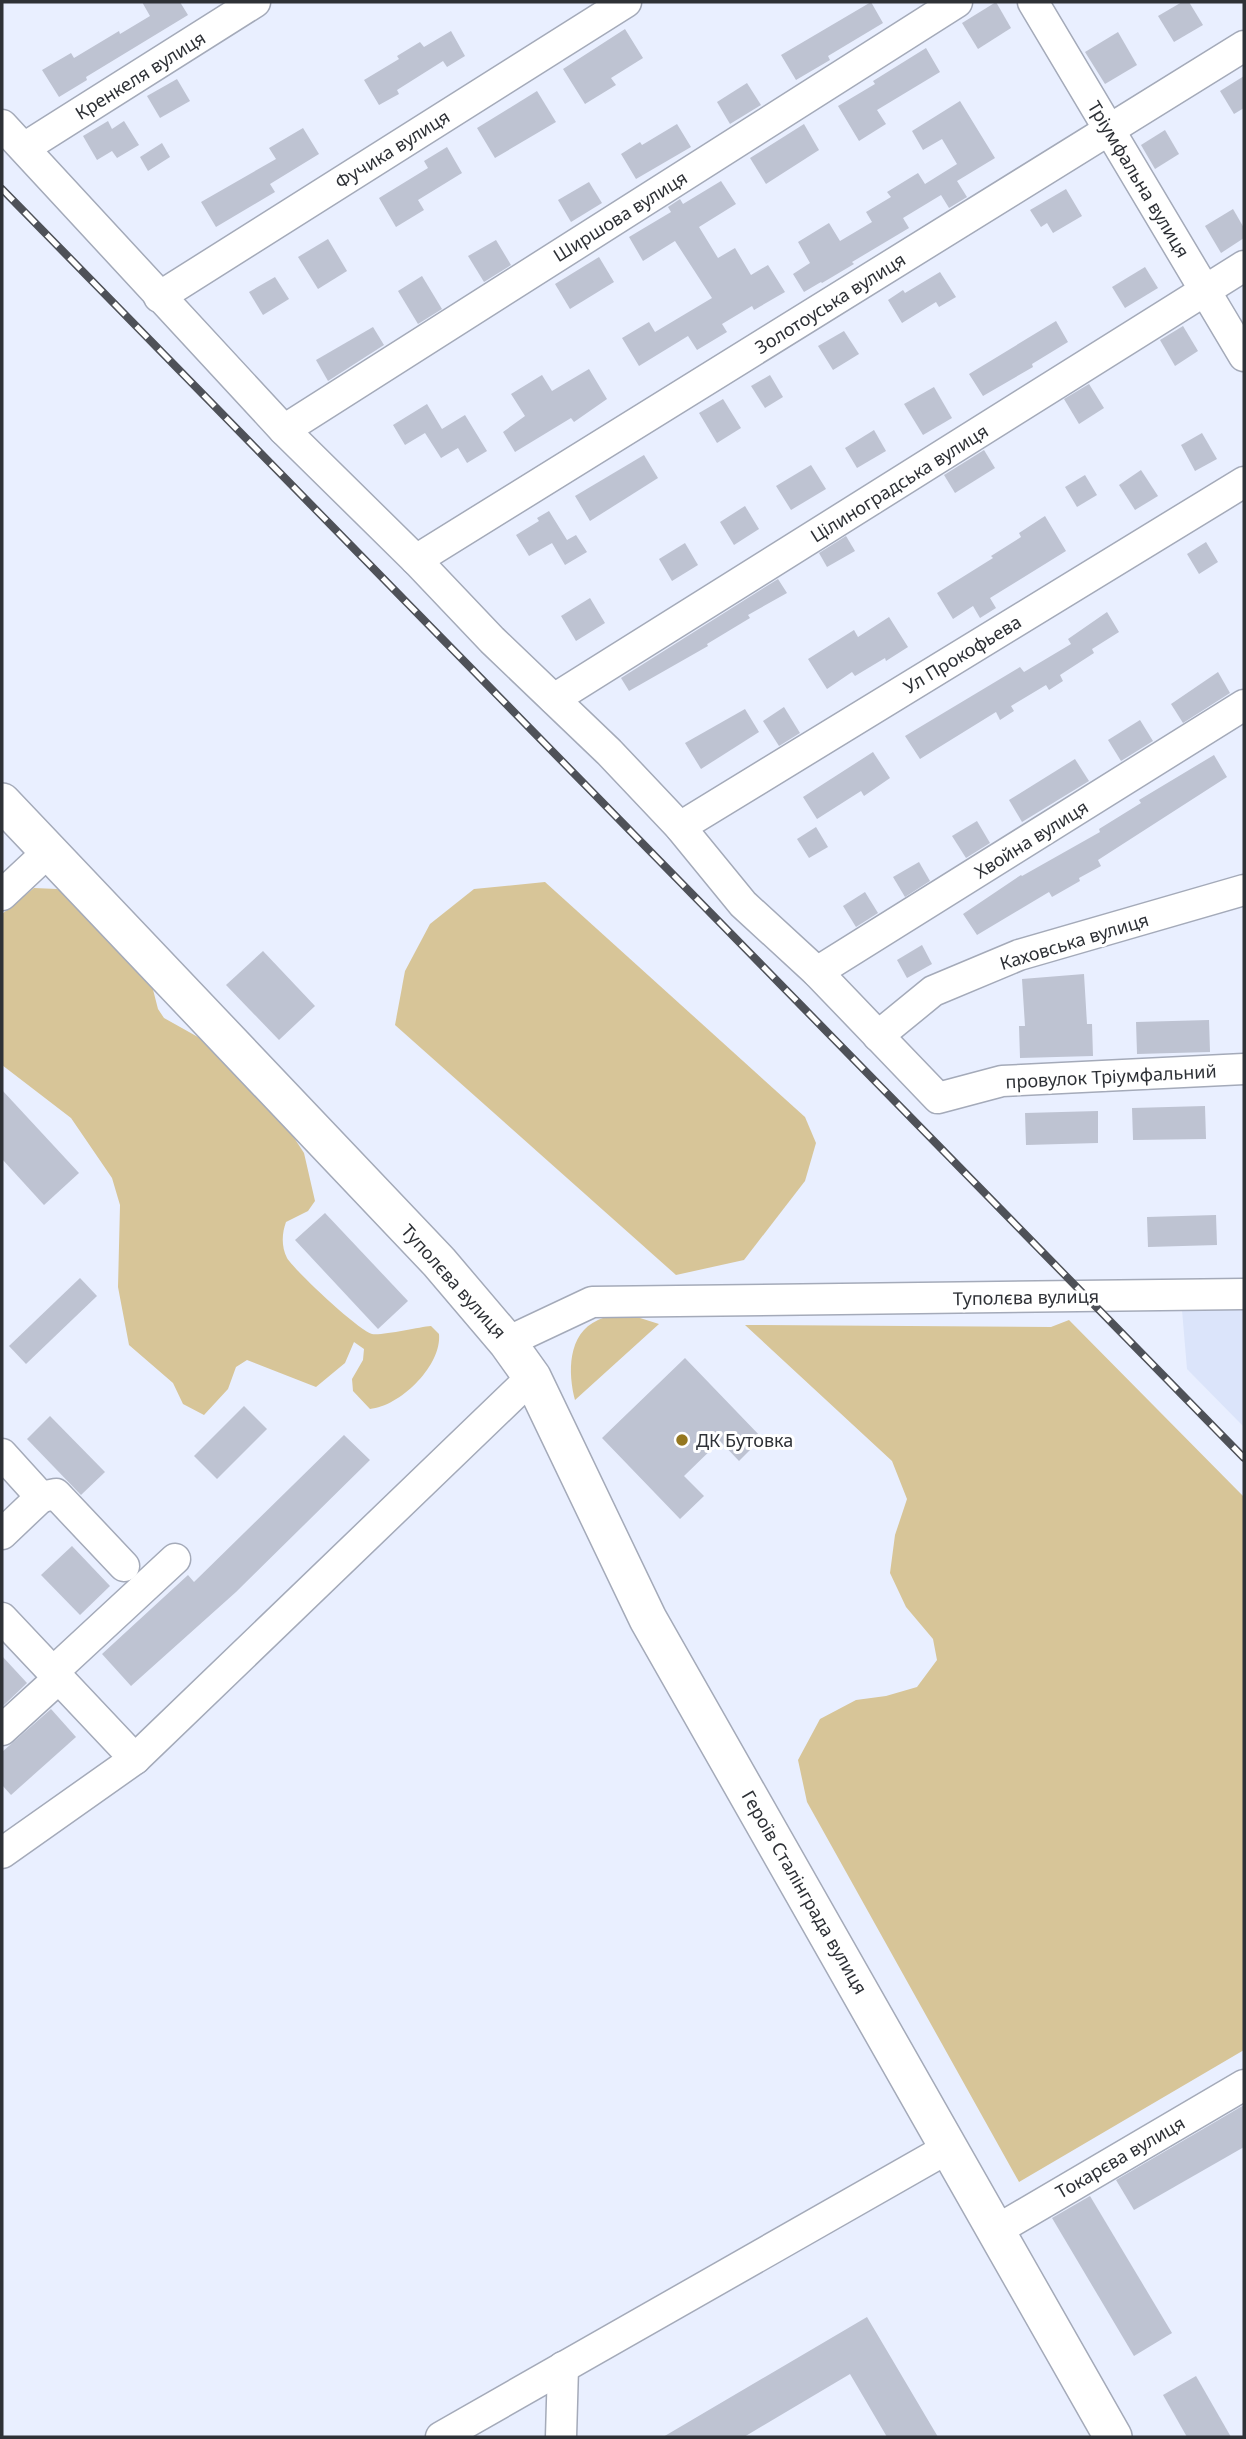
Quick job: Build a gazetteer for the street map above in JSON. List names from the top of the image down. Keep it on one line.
{"streets":{"main road":["Туполєва вулиця","Героїв Сталінграда вулиця"],"street":["Кренкеля вулиця","Фучика вулиця","Тріумфальна вулиця","Ширшова вулиця","Золотоуська вулиця","Цілиноградська вулиця","Ул Прокофьева","Хвойна вулиця","Каховська вулиця","провулок Тріумфальний","Токарєва вулиця"]},"crossings":[["Тріумфальна вулиця","Золотоуська вулиця"],["Тріумфальна вулиця","Цілиноградська вулиця"],["Каховська вулиця","провулок Тріумфальний"],["Туполєва вулиця","Героїв Сталінграда вулиця"],["Героїв Сталінграда вулиця","Токарєва вулиця"]],"places":["ДК Бутовка"]}
